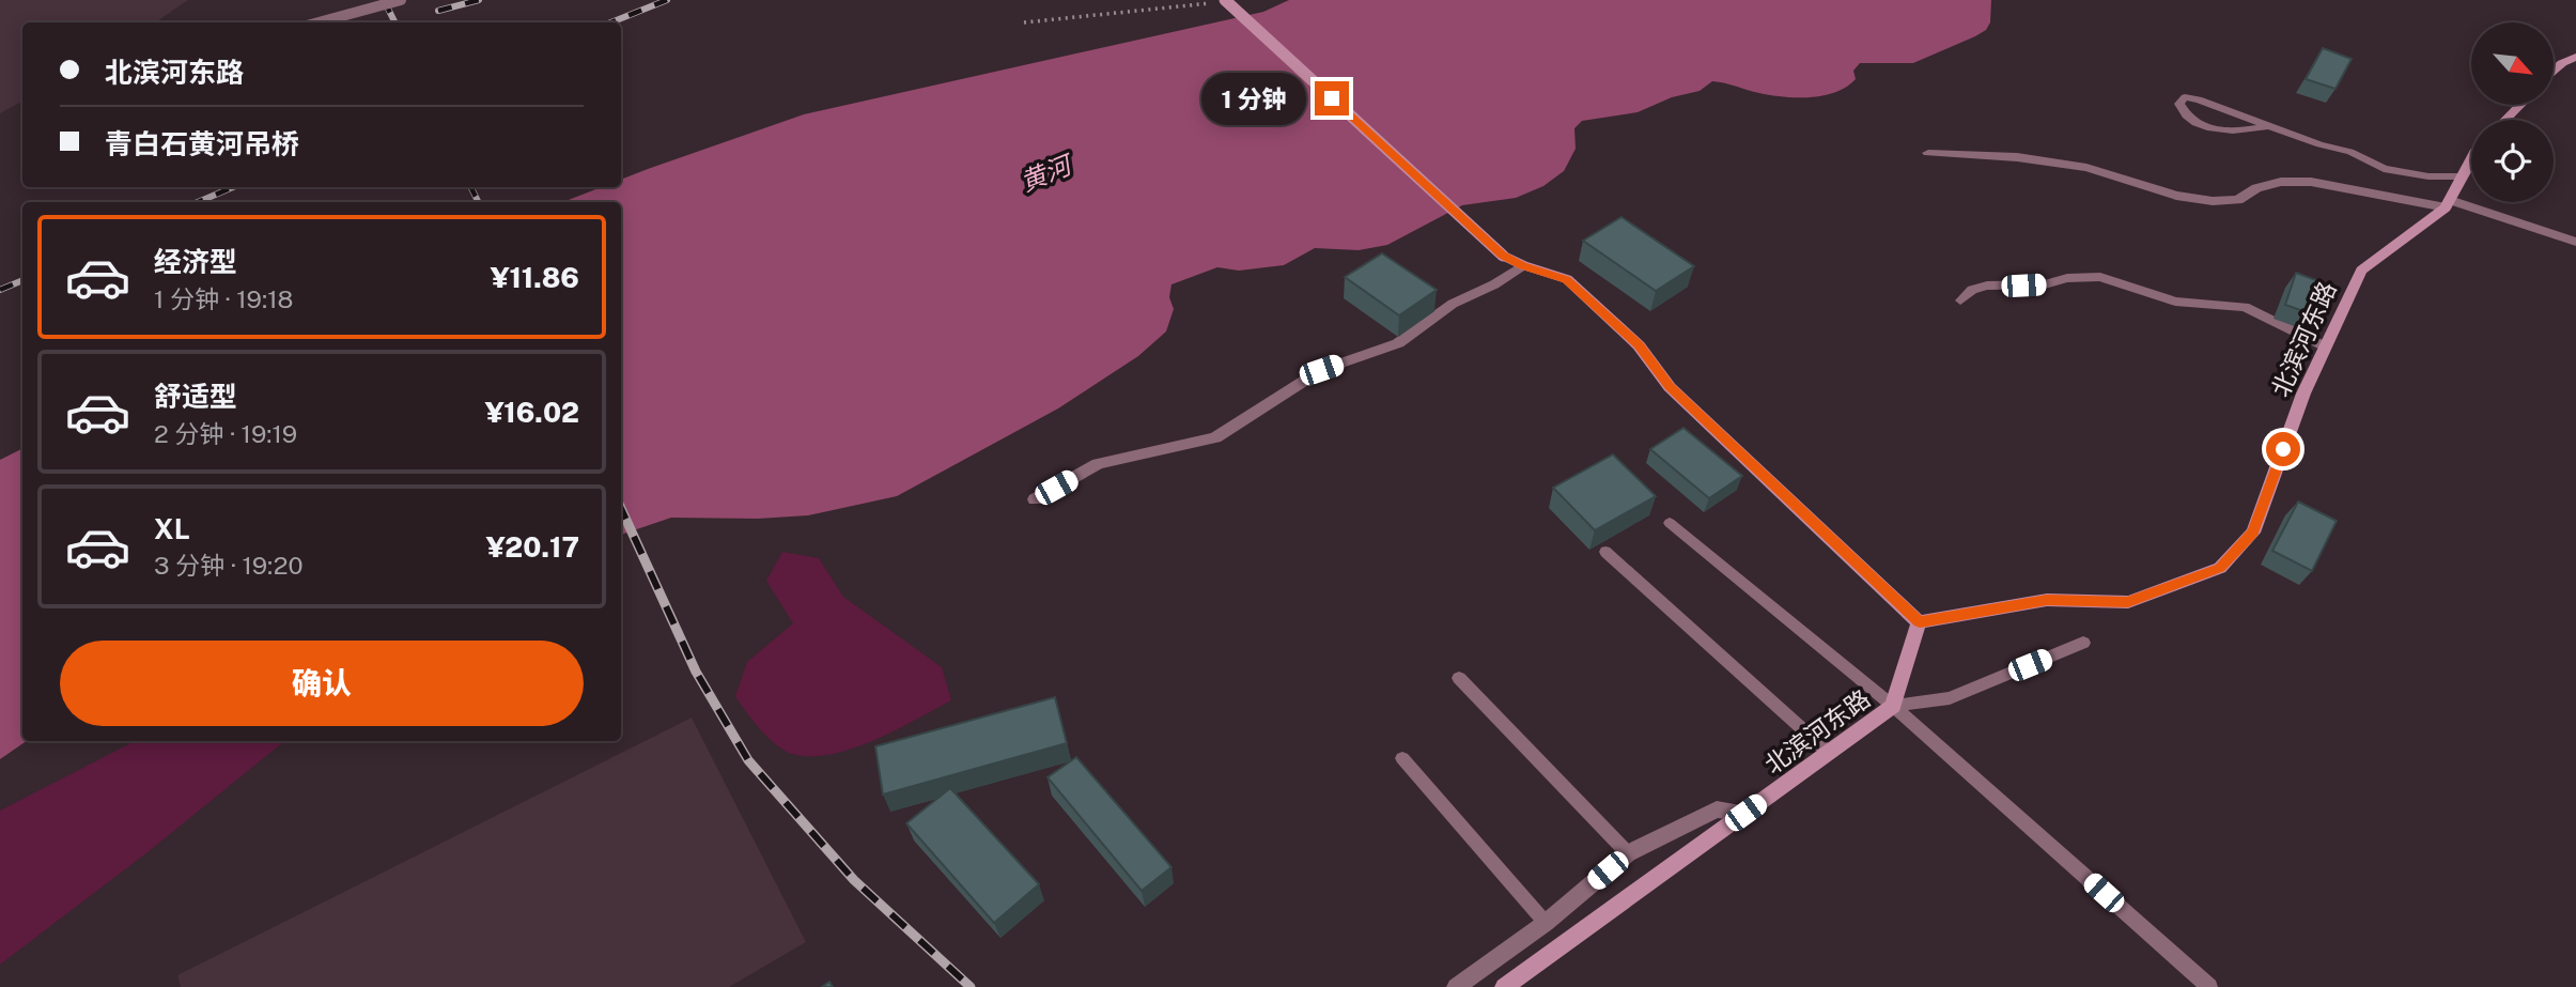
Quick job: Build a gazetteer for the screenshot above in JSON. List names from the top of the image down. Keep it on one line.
{"streets":{"street":["北滨河东路"]},"water":["黄河"],"north":"bottom right","page":{"banner":["北滨河东路","青白石黄河吊桥"],"bubble":"1 分钟","list":[{"name":"经济型","note":"1 分钟 · 19:18","value":"¥11.86"},{"name":"舒适型","note":"2 分钟 · 19:19","value":"¥16.02"},{"name":"XL","note":"3 分钟 · 19:20","value":"¥20.17"}],"buttons":"确认"}}
